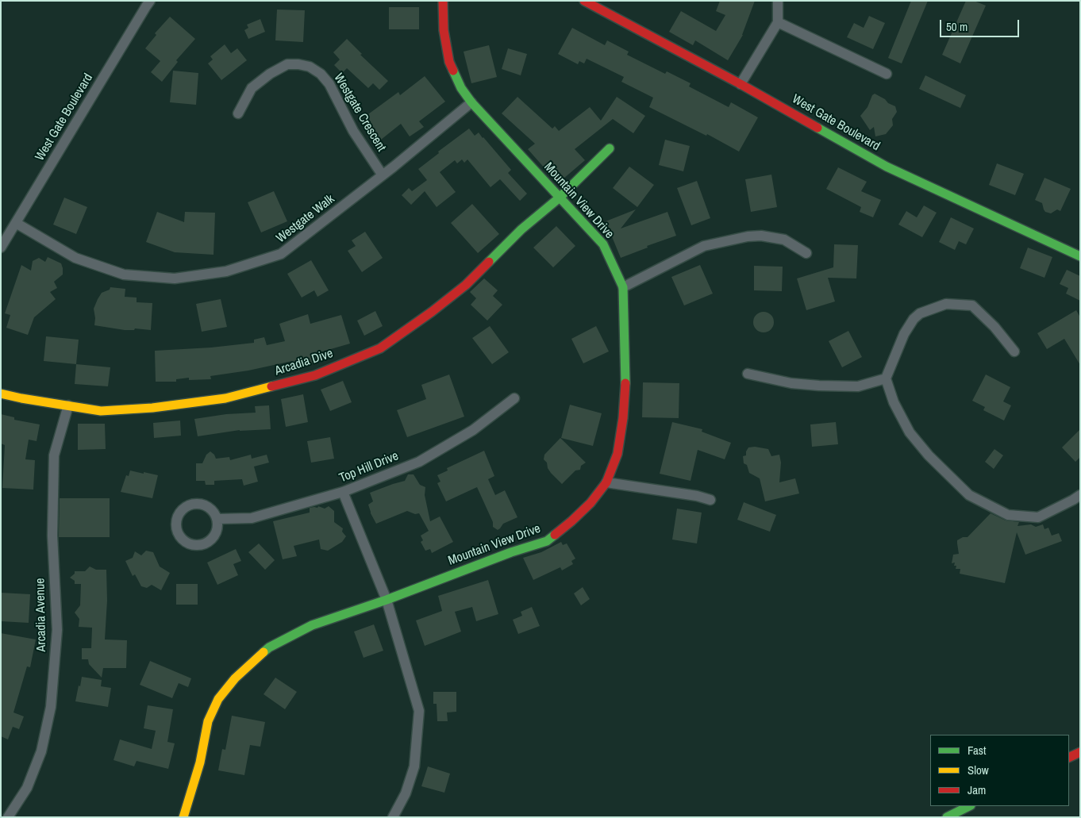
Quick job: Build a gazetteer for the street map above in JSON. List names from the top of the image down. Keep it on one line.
{"streets":{"street":["Westgate Crescent","West Gate Boulevard","Mountain View Drive","Westgate Walk","Arcadia Dive","Top Hill Drive","Arcadia Avenue"]},"crossings":[["Westgate Crescent","Westgate Walk"],["West Gate Boulevard","Westgate Walk"],["Mountain View Drive","Westgate Walk"],["Mountain View Drive","Arcadia Dive"],["Arcadia Dive","Arcadia Avenue"]],"legend":["Fast","Slow","Jam"],"scale_bar":"50 m"}
